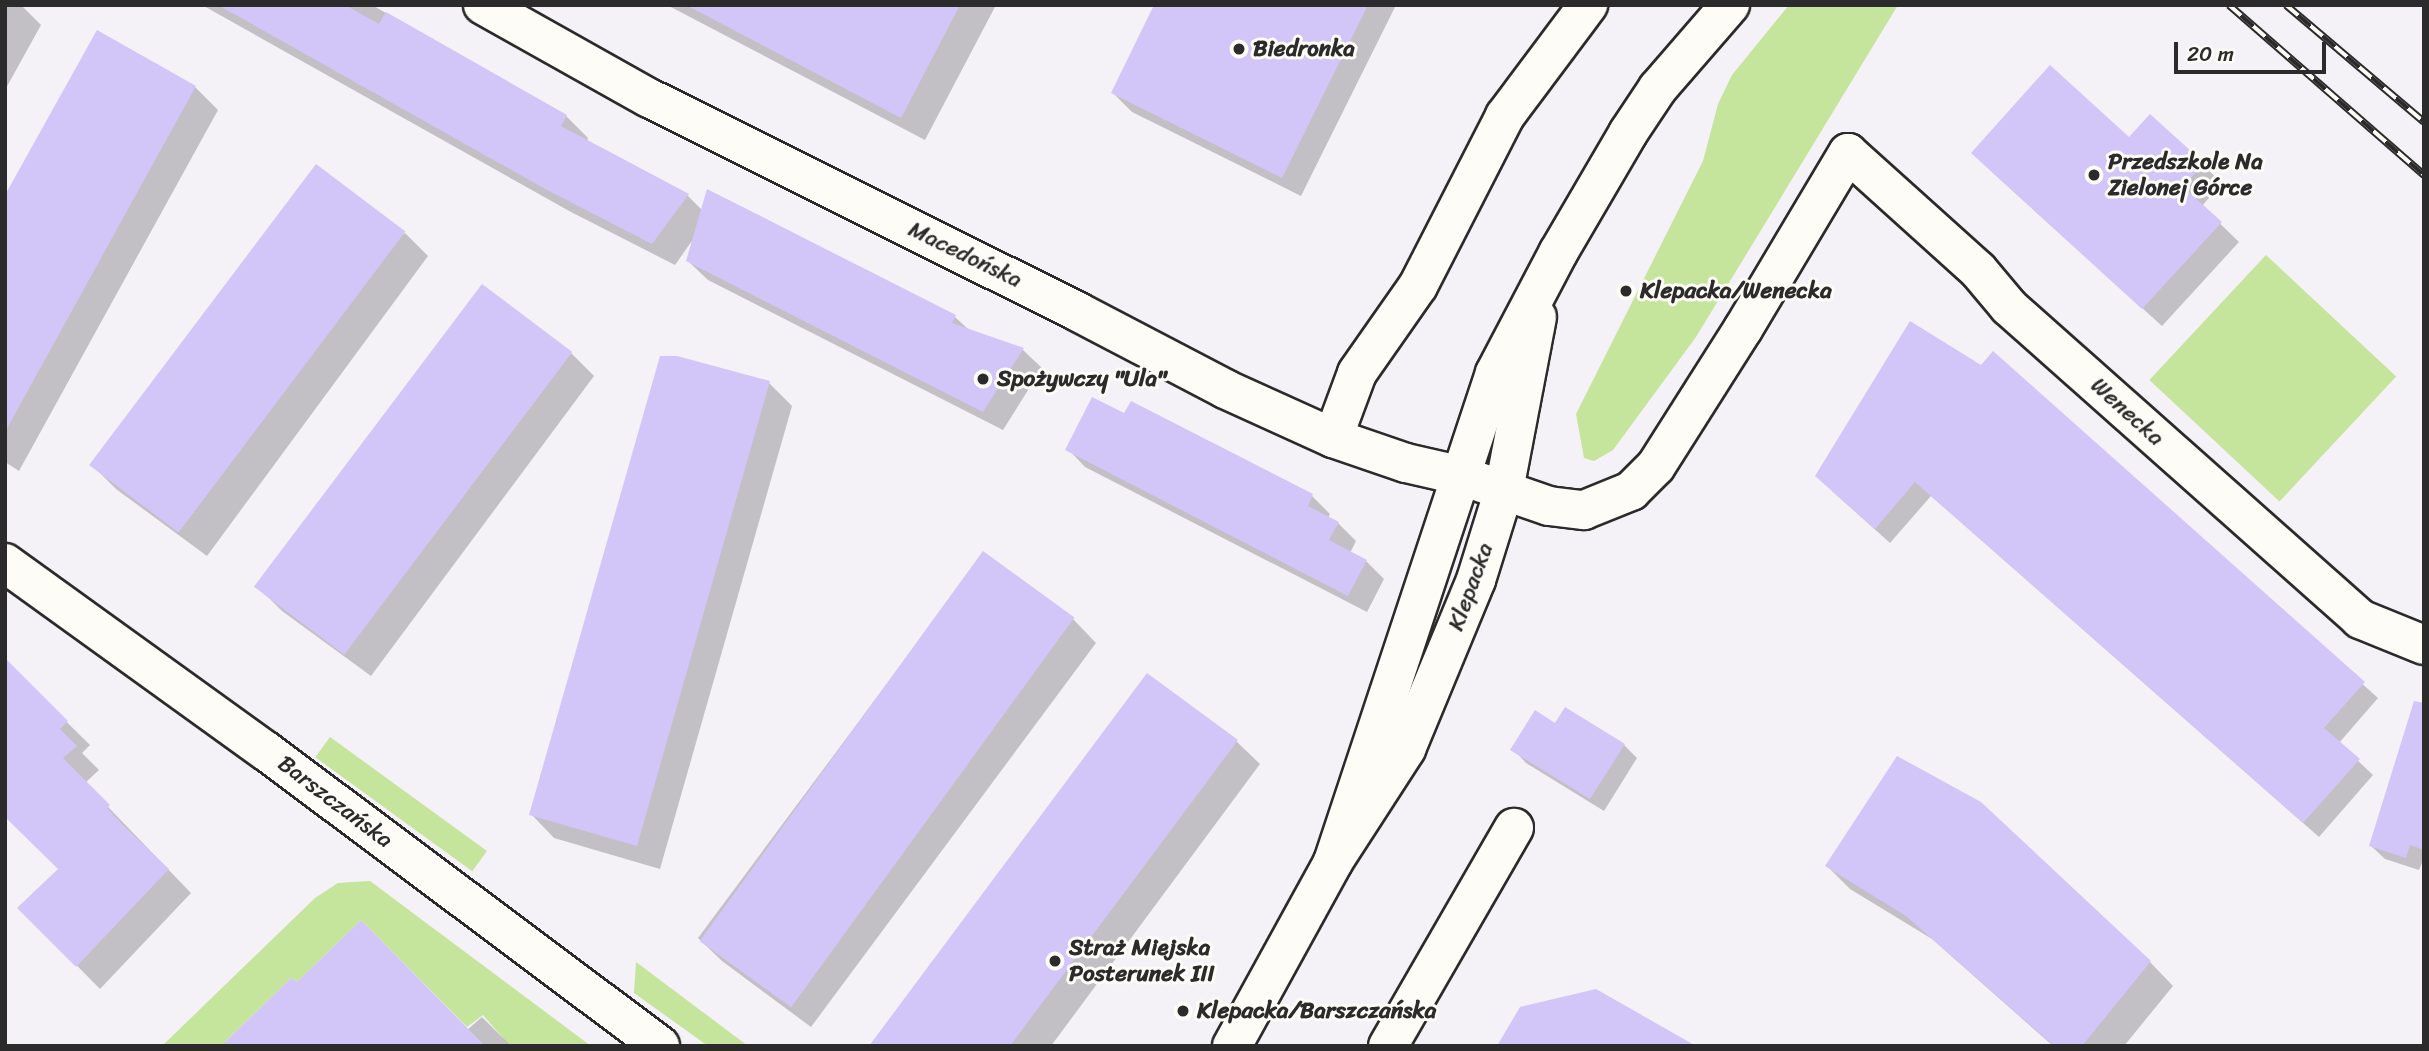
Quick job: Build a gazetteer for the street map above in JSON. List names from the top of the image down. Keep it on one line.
{"streets":{"street":["Macedońska","Wenecka","Klepacka","Barszczańska"]},"crossings":[["Macedońska","Wenecka"],["Macedońska","Klepacka"]],"places":["Biedronka","Przedszkole Na Zielonej Górce","Klepacka/Wenecka","Spożywczy \"Ula\"","Straż Miejska Posterunek III","Klepacka/Barszczańska"],"scale_bar":"20 m"}
